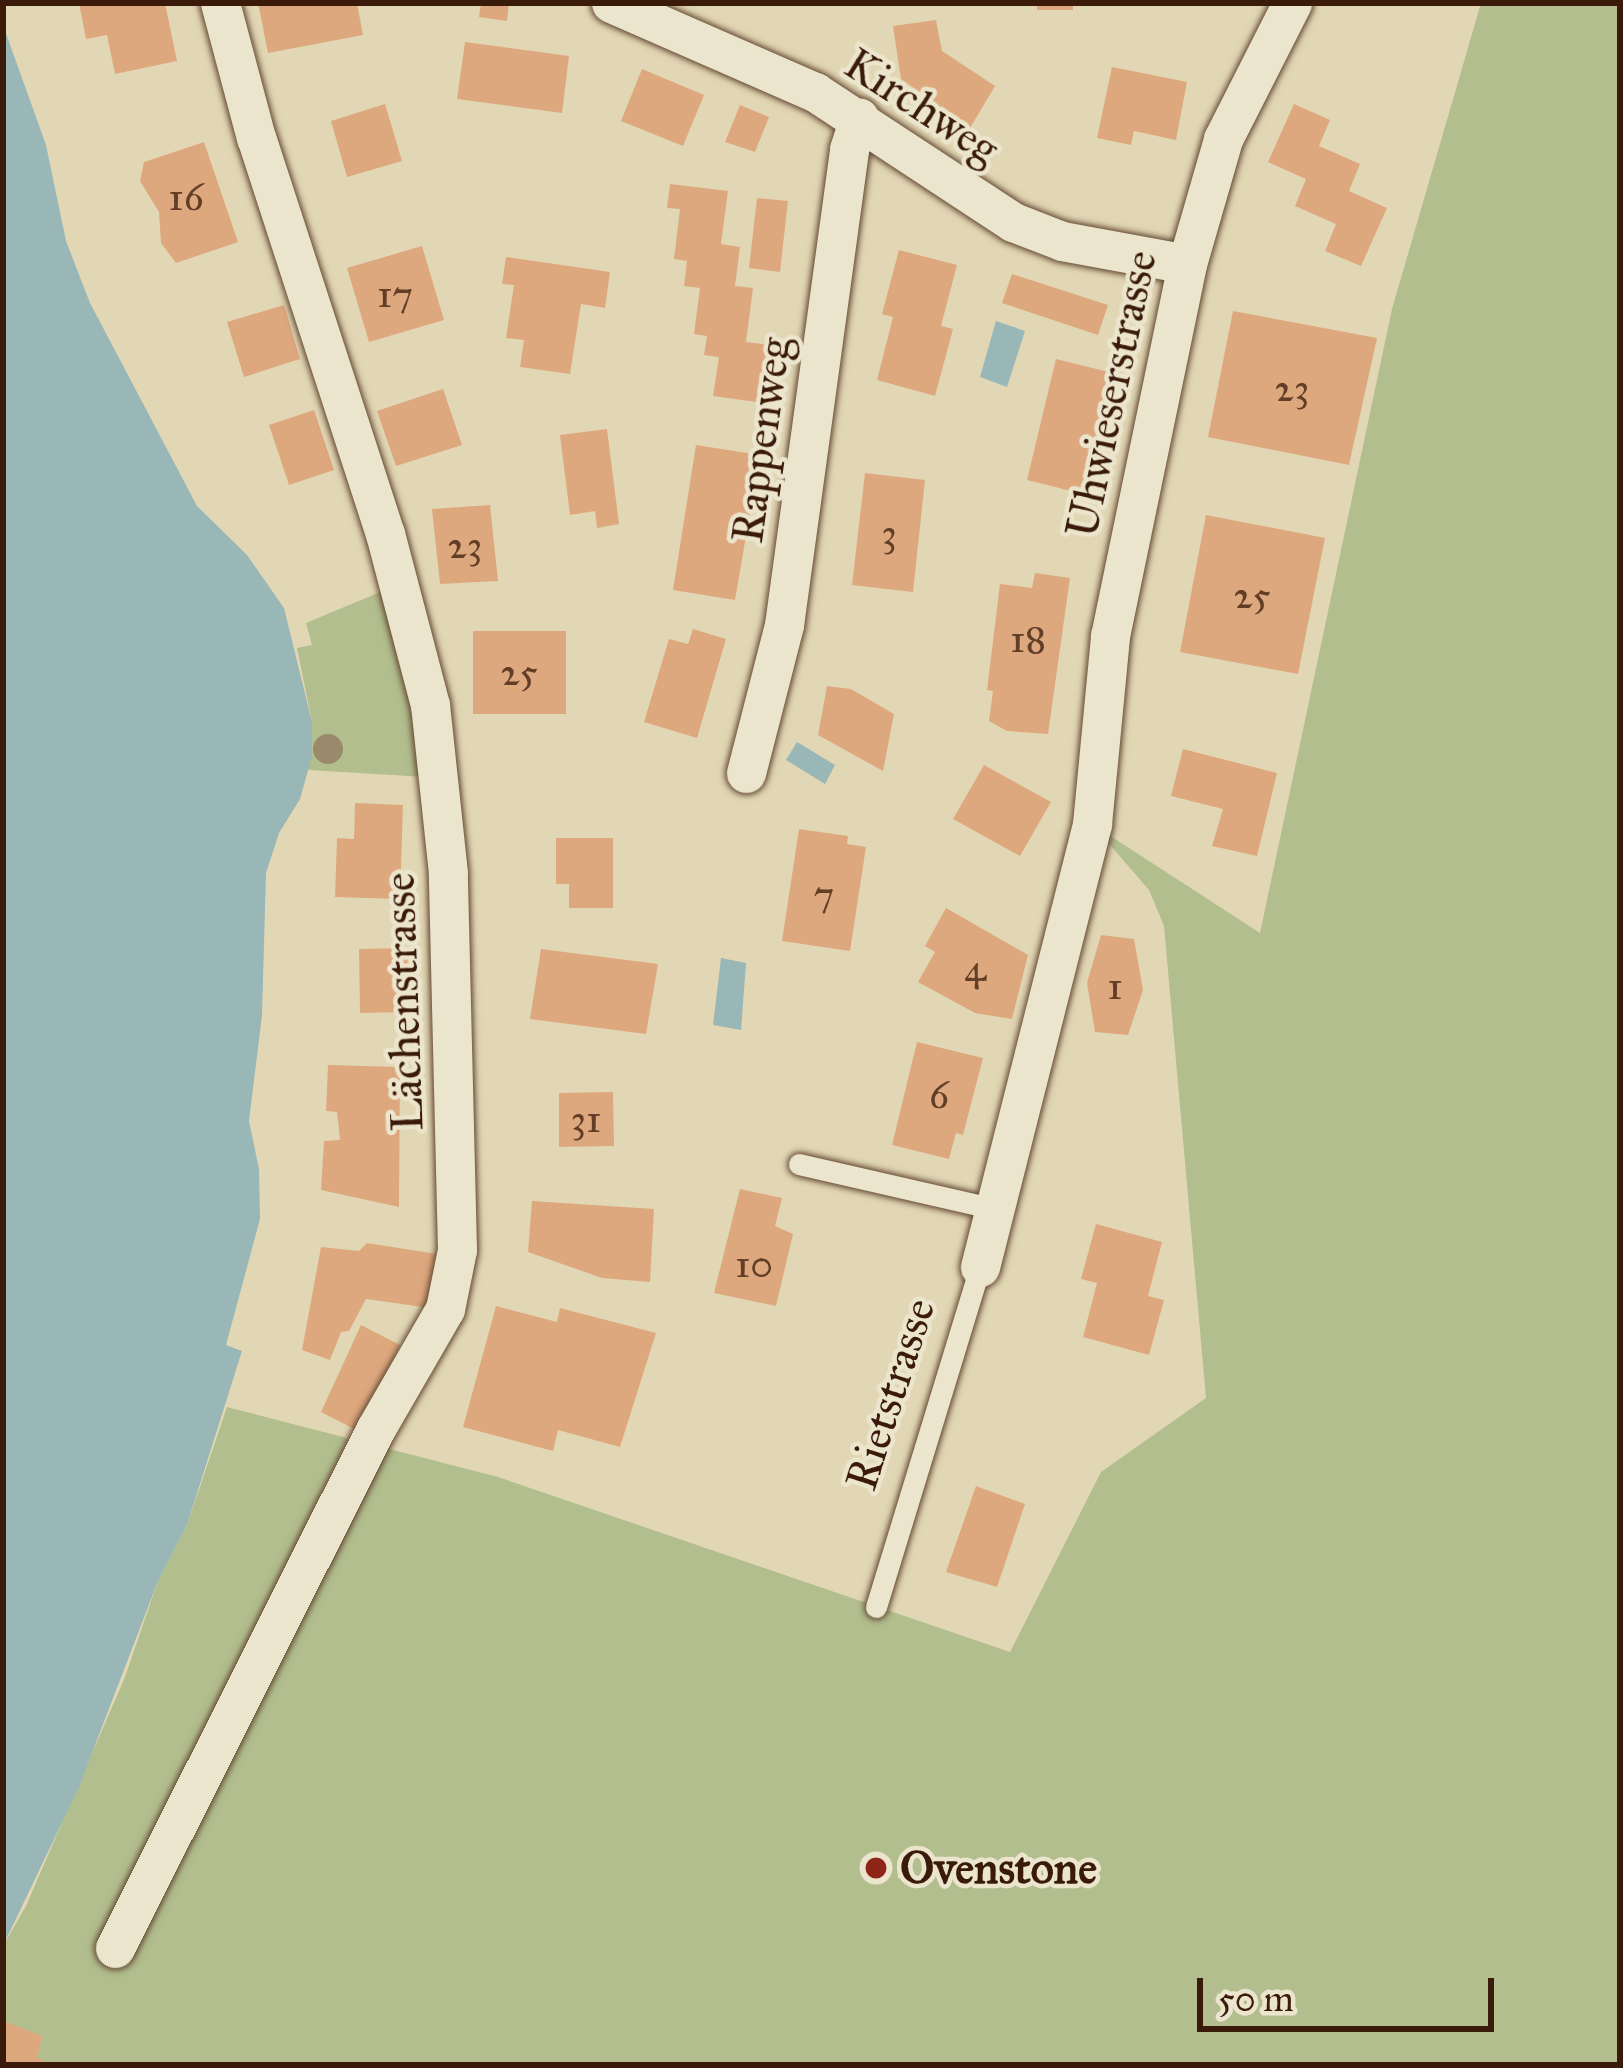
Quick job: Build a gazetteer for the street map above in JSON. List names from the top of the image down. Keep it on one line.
{"streets":{"street":["Kirchweg","Uhwieserstrasse","Rappenweg","Lächenstrasse","Rietstrasse"]},"crossings":[["Kirchweg","Uhwieserstrasse"],["Kirchweg","Rappenweg"],["Uhwieserstrasse","Rietstrasse"]],"places":["Ovenstone"],"house_numbers":["16","17","23","3","23","25","18","25","7","4","1","6","31","10"],"scale_bar":"50 m"}
